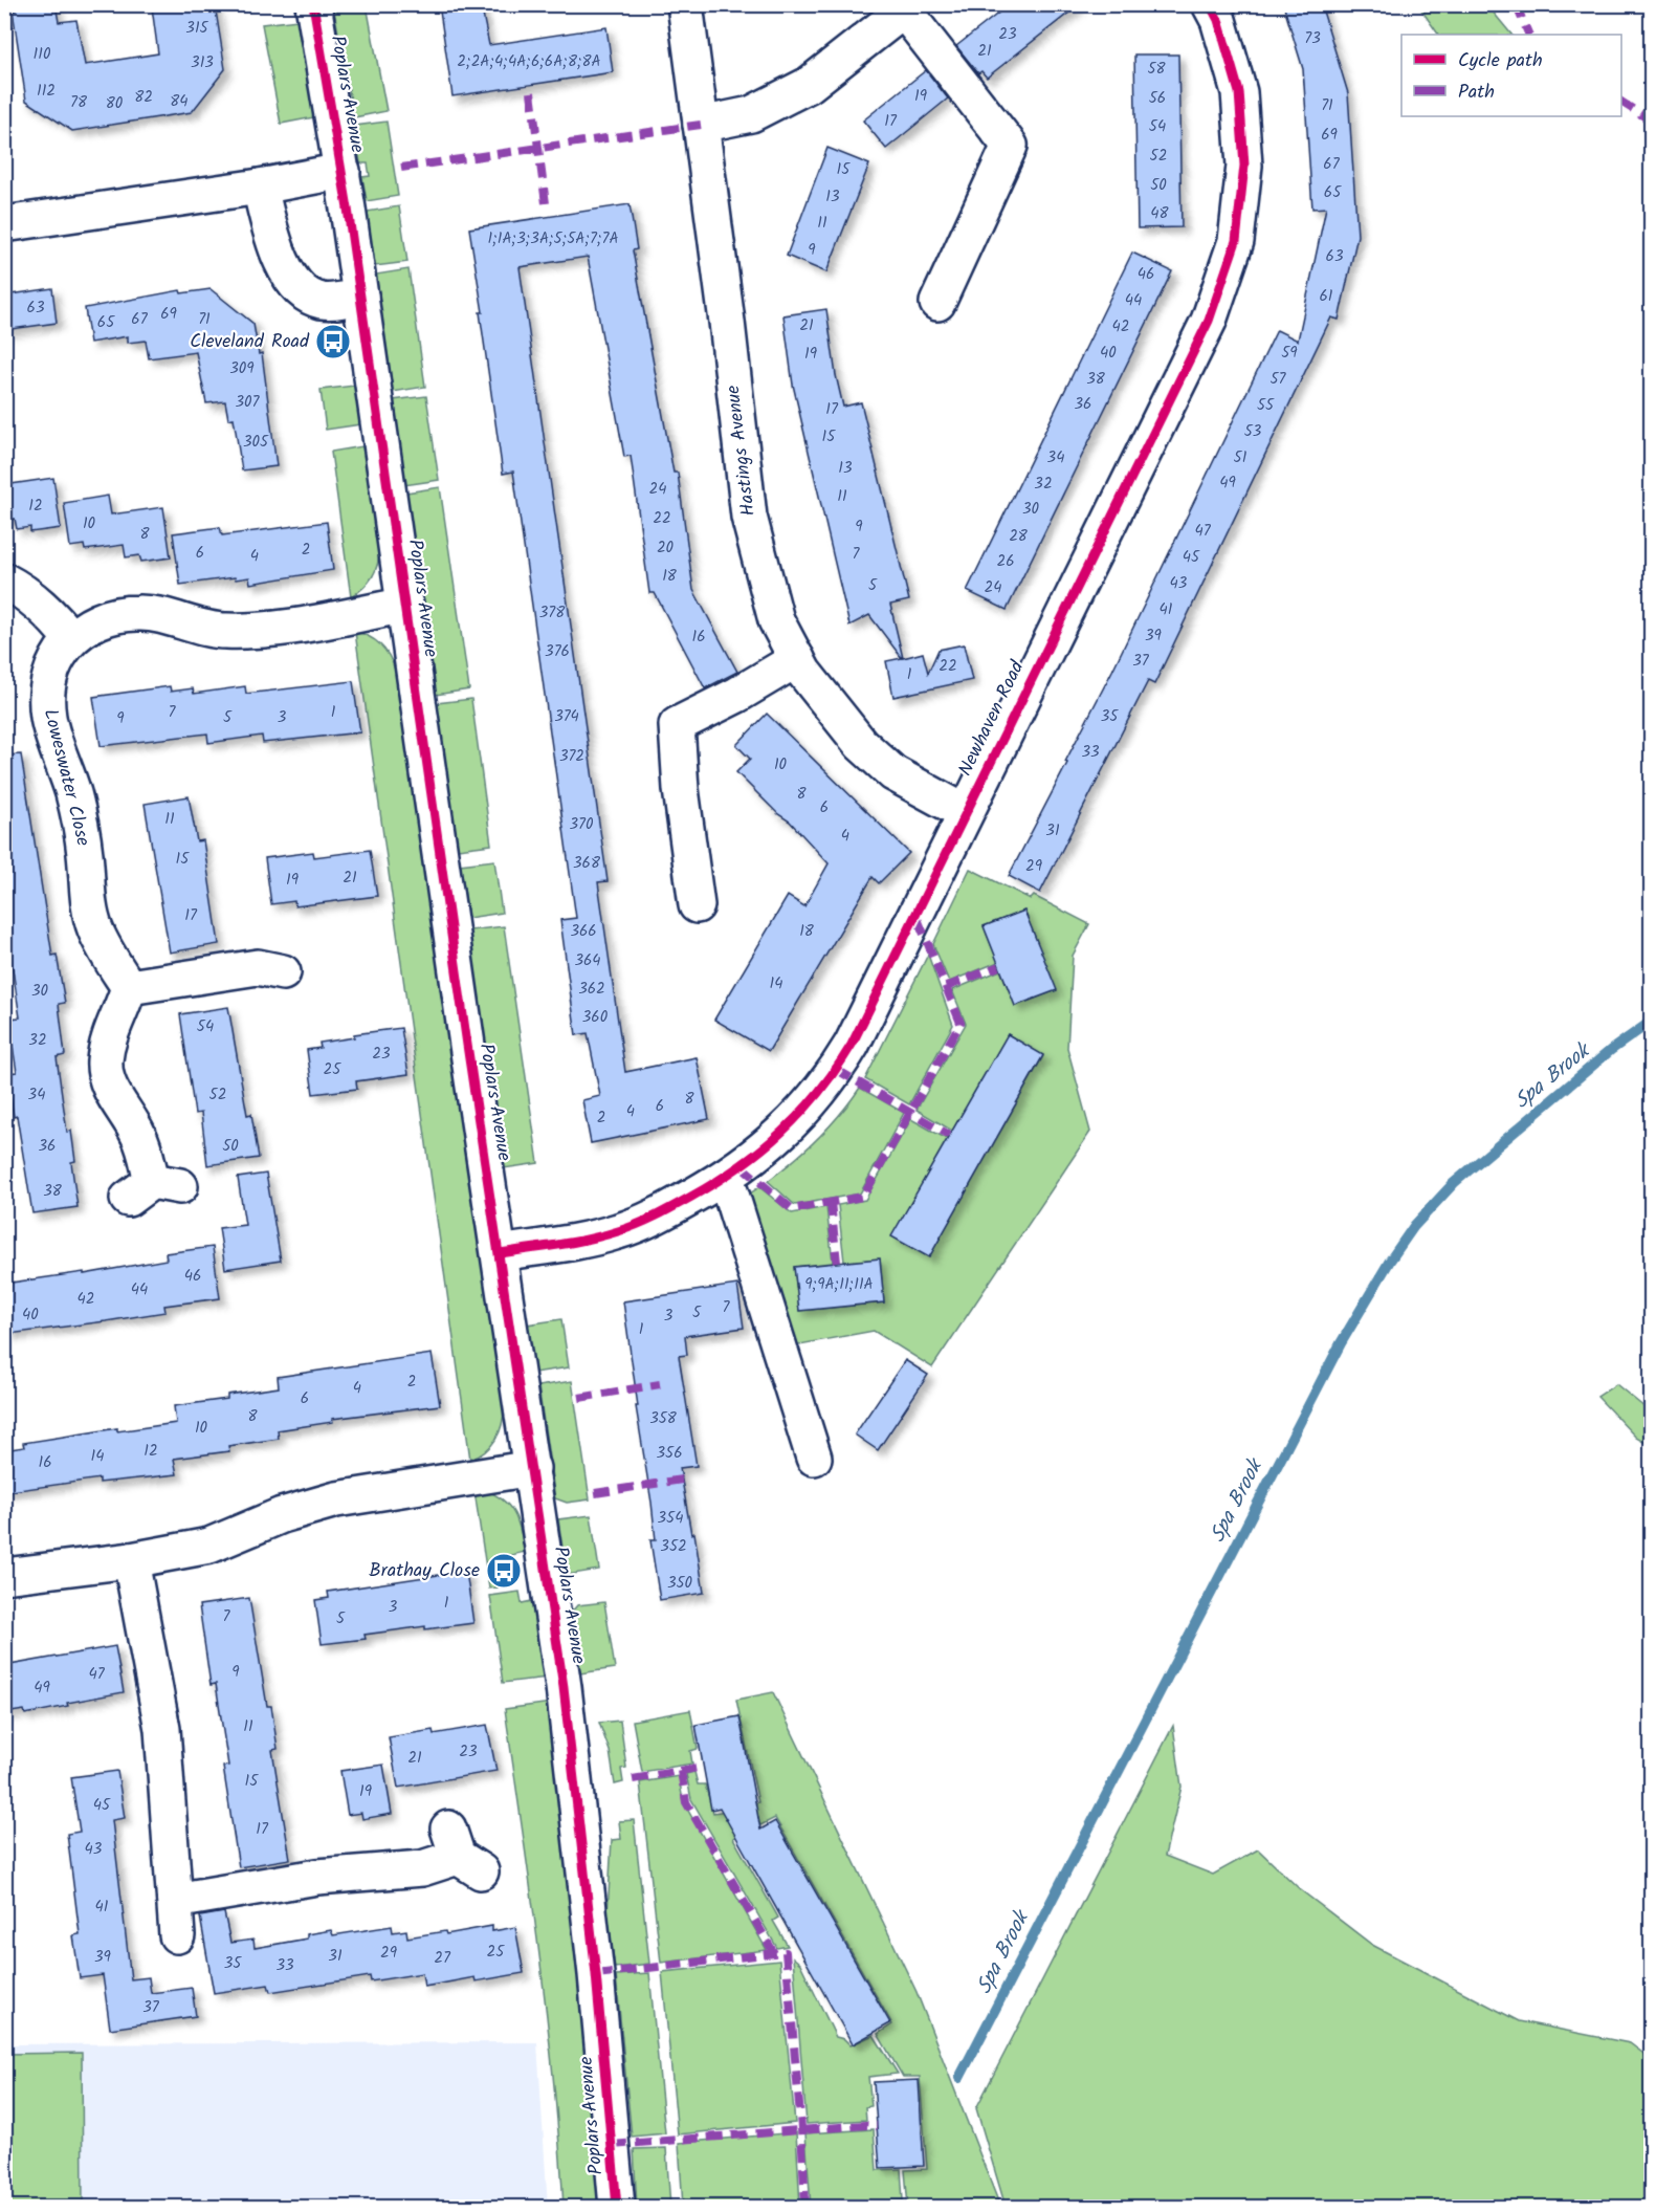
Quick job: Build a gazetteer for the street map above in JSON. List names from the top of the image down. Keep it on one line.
{"streets":{"street":["Poplars Avenue","Hastings Avenue","Newhaven Road","Loweswater Close"]},"crossings":[["Poplars Avenue","Newhaven Road"],["Poplars Avenue","Loweswater Close"],["Hastings Avenue","Newhaven Road"]],"water":["Spa Brook"],"places":{"bus stop":["Cleveland Road","Brathay Close"]},"house_numbers":["315","23","73","21","110","2;2A;4;4A;6;6A;8;8A","313","58","112","19","82","56","84","78","80","71","17","54","69","52","67","15","50","65","13","48","11","1;1A;3;3A;5;5A;7;7A","9","63","46","61","44","63","69","67","71","65","21","42","40","59","19","309","38","57","307","36","55","17","53","15","305","34","51","13","49","32","24","11","12","30","22","10","9","47","8","28","20","2","6","7","4","45","26","18","43","5","24","41","378","39","16","376","37","22","1","7","1","374","35","5","3","9","33","372","10","8","6","11","370","31","4","15","368","29","21","19","17","366","18","364","14","362","30","360","54","32","23","25","34","52","8","6","4","2","36","50","38","46","9;9A;11;11A","44","42","7","5","40","3","1","2","4","6","8","358","10","12","356","14","16","354","352","350","1","3","7","5","9","47","49","11","23","21","15","19","45","17","43","41","25","29","31","39","27","35","33","37"],"legend":["Cycle path","Path"]}
